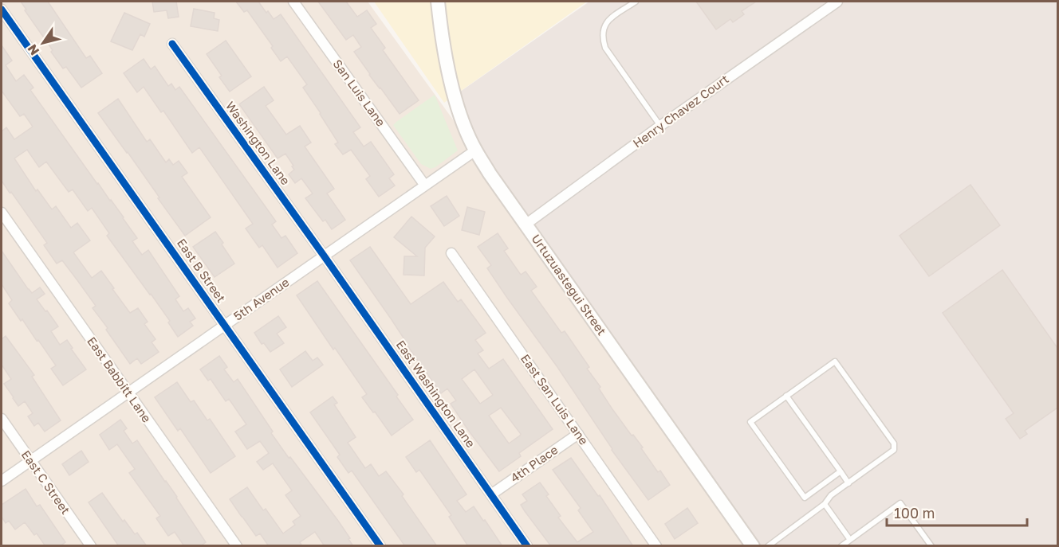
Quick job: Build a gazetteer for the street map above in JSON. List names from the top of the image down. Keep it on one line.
{"streets":{"main road":["Urtuzuastegui Street"],"street":["San Luis Lane","Henry Chavez Court","Washington Lane","East B Street","5th Avenue","East Babbitt Lane","East Washington Lane","East San Luis Lane","4th Place","East C Street"]},"crossings":[["San Luis Lane","5th Avenue"],["Henry Chavez Court","Urtuzuastegui Street"],["Washington Lane","5th Avenue"],["Washington Lane","East Washington Lane"],["East B Street","5th Avenue"],["Urtuzuastegui Street","5th Avenue"],["5th Avenue","East Babbitt Lane"],["5th Avenue","East Washington Lane"],["5th Avenue","East C Street"],["East Washington Lane","4th Place"],["East San Luis Lane","4th Place"]],"scale_bar":"100 m","north":"bottom left"}
